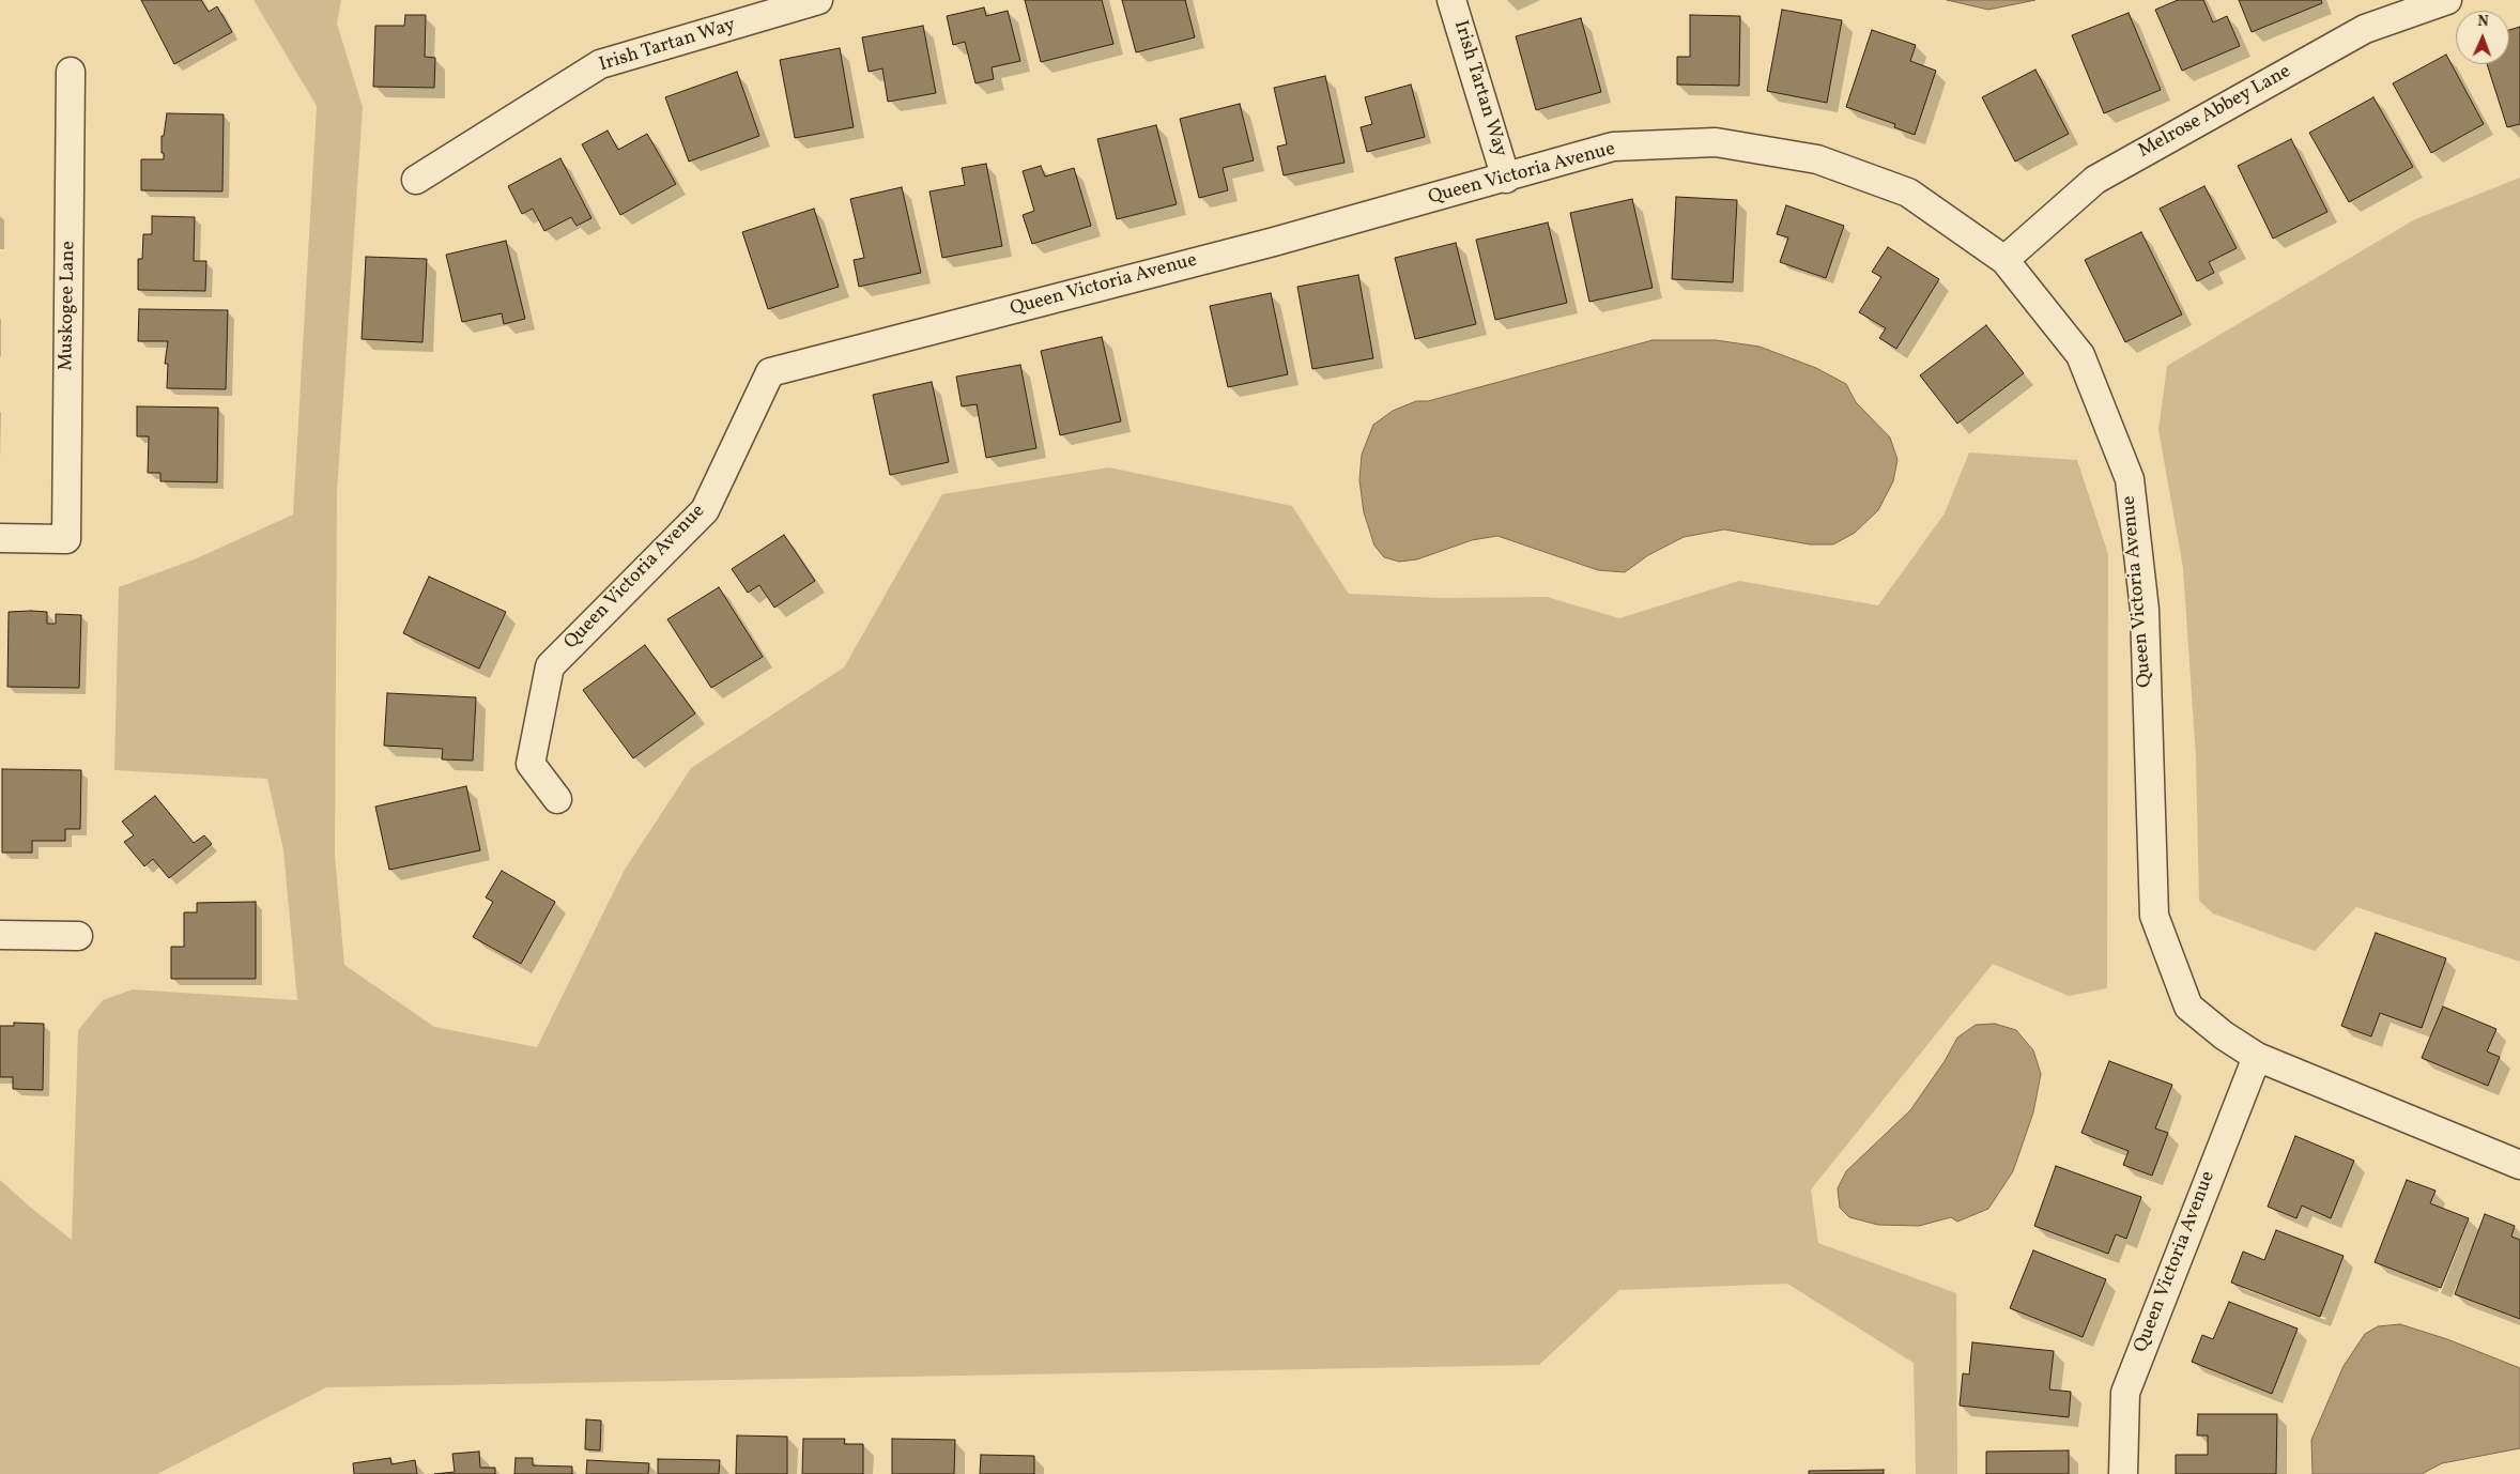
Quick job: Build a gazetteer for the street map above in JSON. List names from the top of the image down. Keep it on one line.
{"streets":{"street":["Irish Tartan Way","Melrose Abbey Lane","Queen Victoria Avenue","Muskogee Lane"]},"crossings":[["Irish Tartan Way","Queen Victoria Avenue"],["Melrose Abbey Lane","Queen Victoria Avenue"]],"north":"top"}
